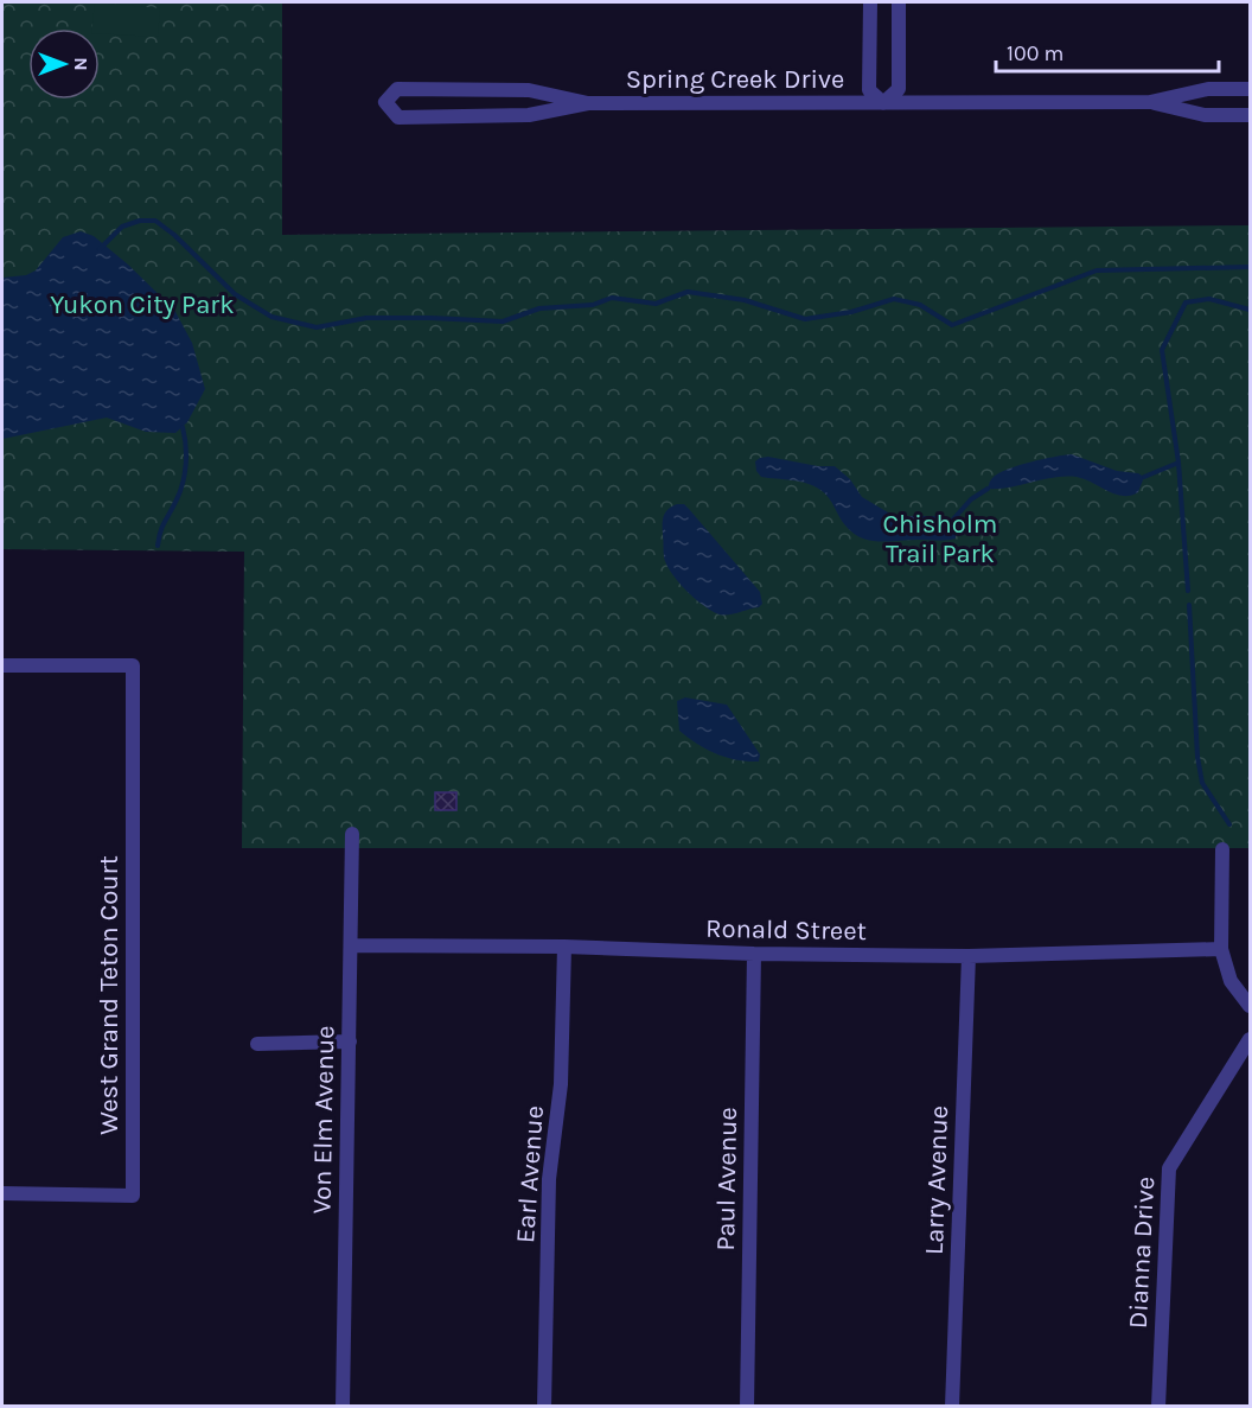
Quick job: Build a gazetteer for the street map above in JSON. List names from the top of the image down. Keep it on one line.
{"streets":{"street":["Spring Creek Drive","Ronald Street","West Grand Teton Court","Von Elm Avenue","Earl Avenue","Paul Avenue","Larry Avenue","Dianna Drive"]},"crossings":[["Ronald Street","Von Elm Avenue"],["Ronald Street","Earl Avenue"],["Ronald Street","Paul Avenue"],["Ronald Street","Larry Avenue"]],"parks":["Yukon City Park","Chisholm Trail Park"],"scale_bar":"100 m","north":"right"}
